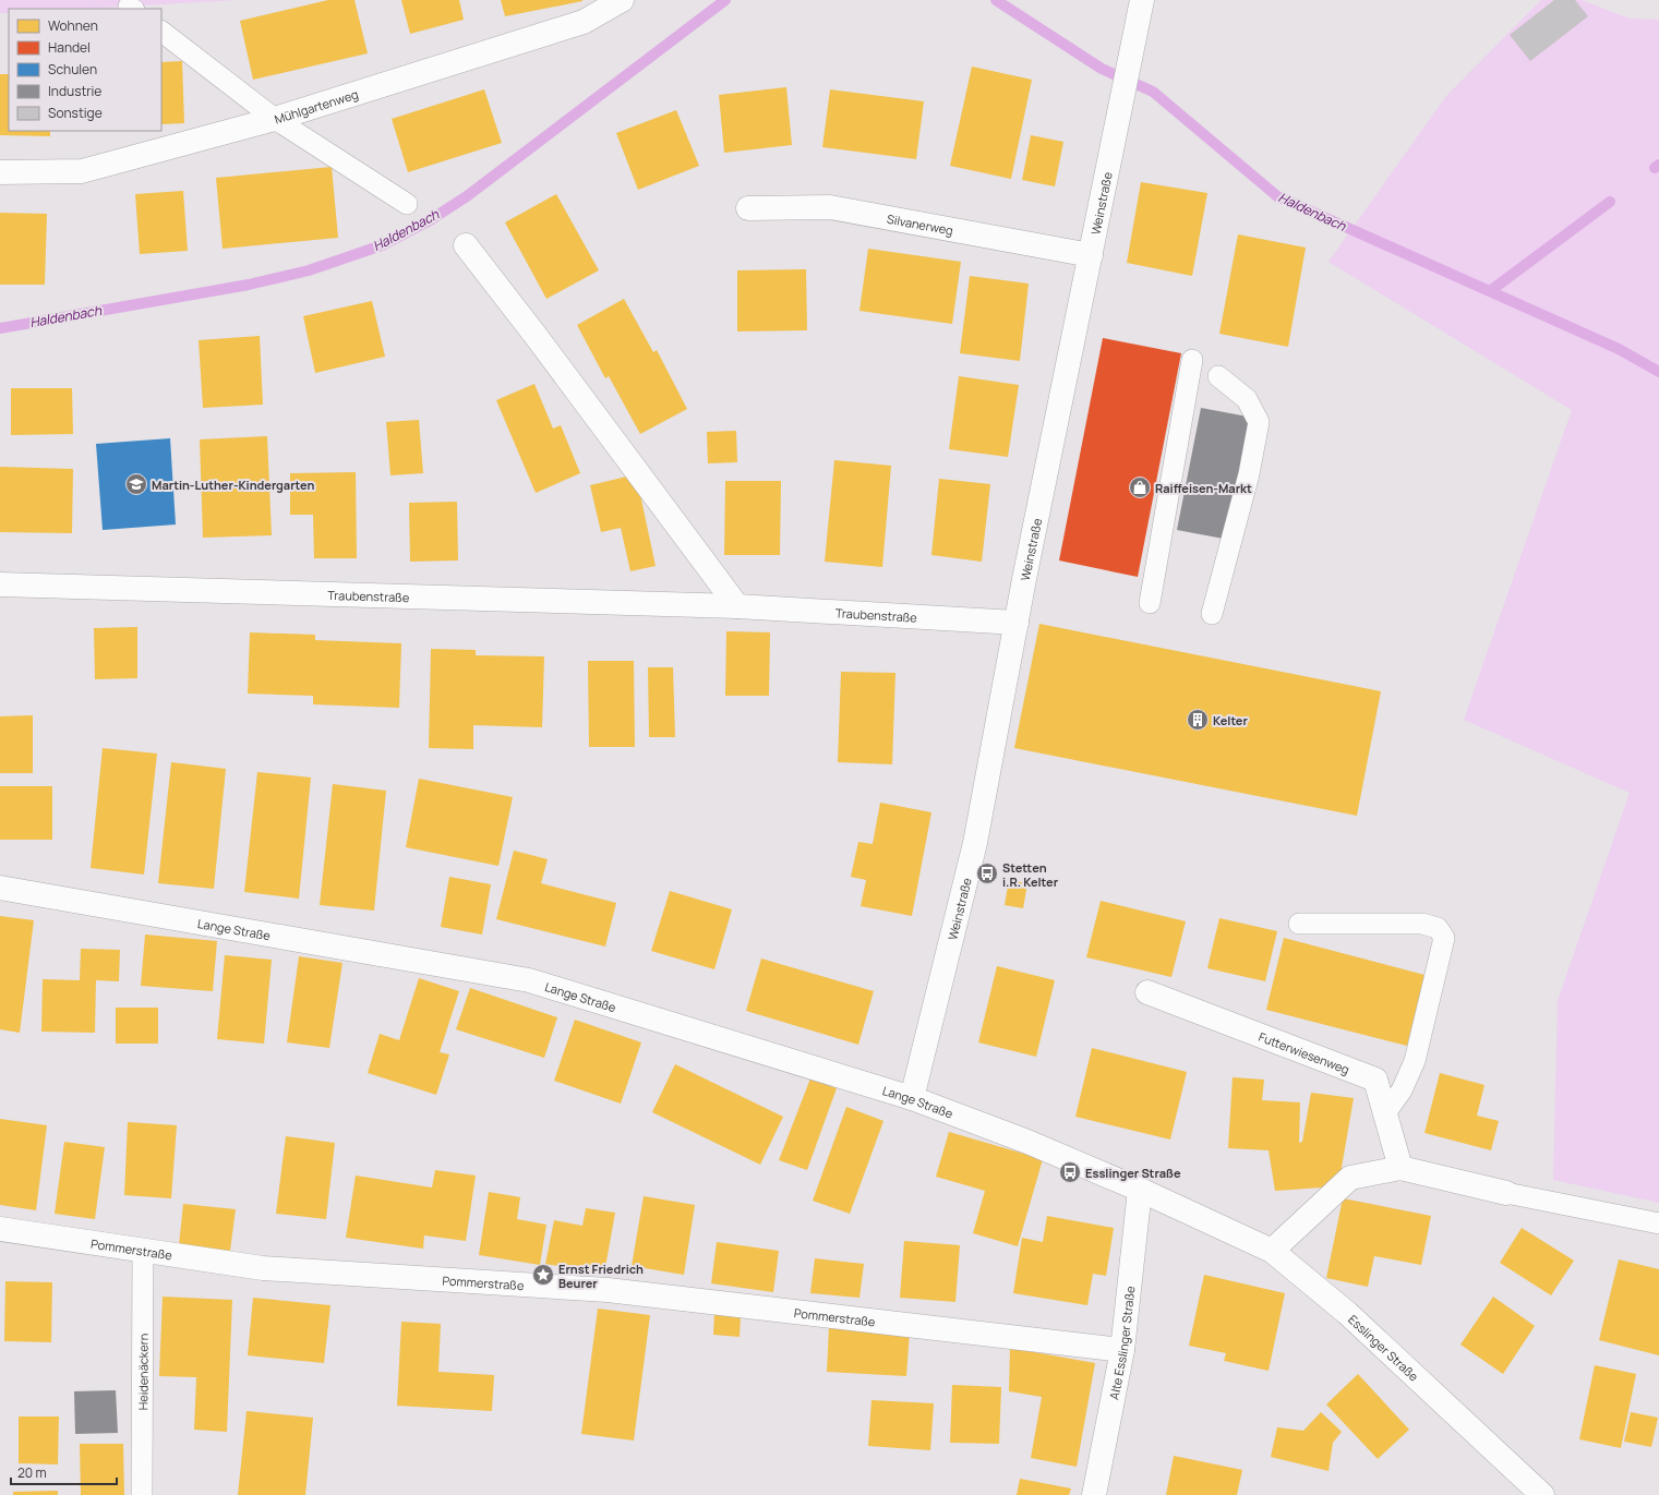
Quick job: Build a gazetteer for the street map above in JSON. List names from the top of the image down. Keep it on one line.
{"streets":{"street":["Mühlgartenweg","Weinstraße","Silvanerweg","Traubenstraße","Lange Straße","Futterwiesenweg","Pommerstraße","Alte Esslinger Straße","Esslinger Straße"],"lane":["Heidenäckern"]},"crossings":[["Weinstraße","Silvanerweg"],["Weinstraße","Traubenstraße"],["Weinstraße","Lange Straße"],["Lange Straße","Alte Esslinger Straße"],["Lange Straße","Esslinger Straße"],["Pommerstraße","Alte Esslinger Straße"],["Pommerstraße","Heidenäckern"],["Alte Esslinger Straße","Esslinger Straße"]],"water":["Haldenbach"],"places":{"school or university":["Martin-Luther-Kindergarten"],"shop":["Raiffeisen-Markt"],"building":["Kelter"],"bus stop":["Stetten i.R. Kelter","Esslinger Straße"],"place":["Ernst Friedrich Beurer"]},"legend":["Wohnen","Handel","Schulen","Industrie","Sonstige"],"scale_bar":"20 m"}
